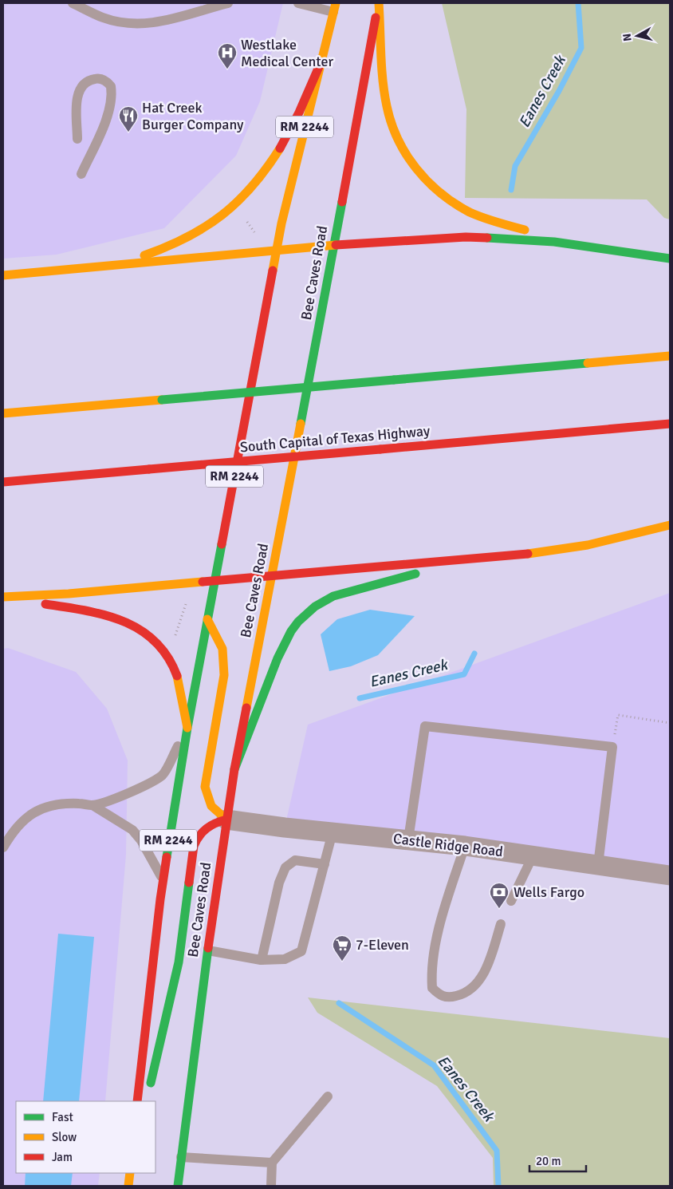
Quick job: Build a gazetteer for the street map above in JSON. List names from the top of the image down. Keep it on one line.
{"streets":{"main road":["RM 2244","Bee Caves Road","South Capital of Texas Highway"],"street":["Castle Ridge Road"]},"crossings":[["Bee Caves Road","Castle Ridge Road"]],"water":["Eanes Creek"],"places":{"hospital":["Westlake Medical Center"],"restaurant":["Hat Creek Burger Company"],"bank":["Wells Fargo"],"supermarket":["7-Eleven"]},"legend":["Fast","Slow","Jam"],"scale_bar":"20 m","north":"left"}
